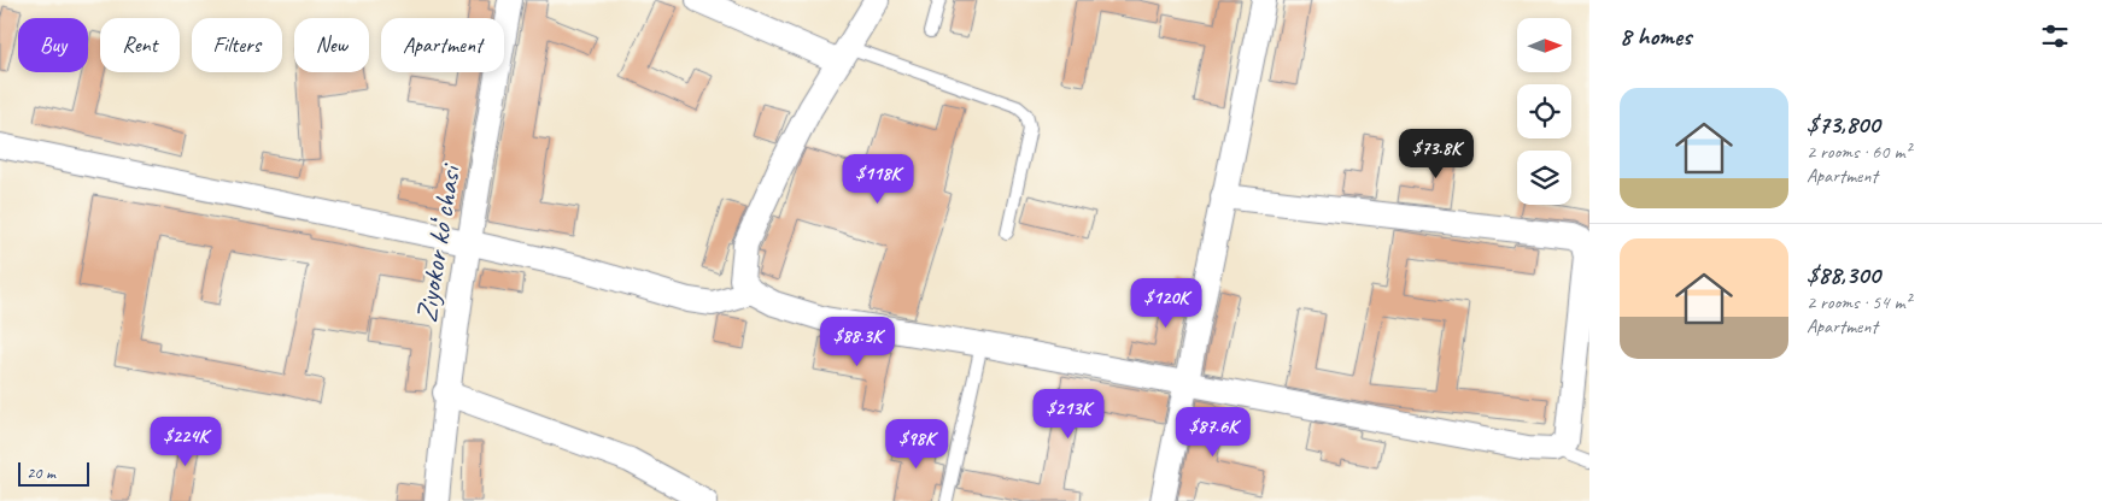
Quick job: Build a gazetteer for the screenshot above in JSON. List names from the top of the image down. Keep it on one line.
{"streets":{"street":["Ziyokor koʻchasi"]},"scale_bar":"20 m","north":"right","page":{"heading":"8 homes","chip":["Buy","Rent","Filters","New","Apartment"],"list":[{"name":"$73,800","note":"2 rooms · 60 m² · Apartment"},{"name":"$88,300","note":"2 rooms · 54 m² · Apartment"}],"price":["$73.8K","$118K","$120K","$88.3K","$213K","$87.6K","$224K","$98K"],"scale":"20 m"}}
